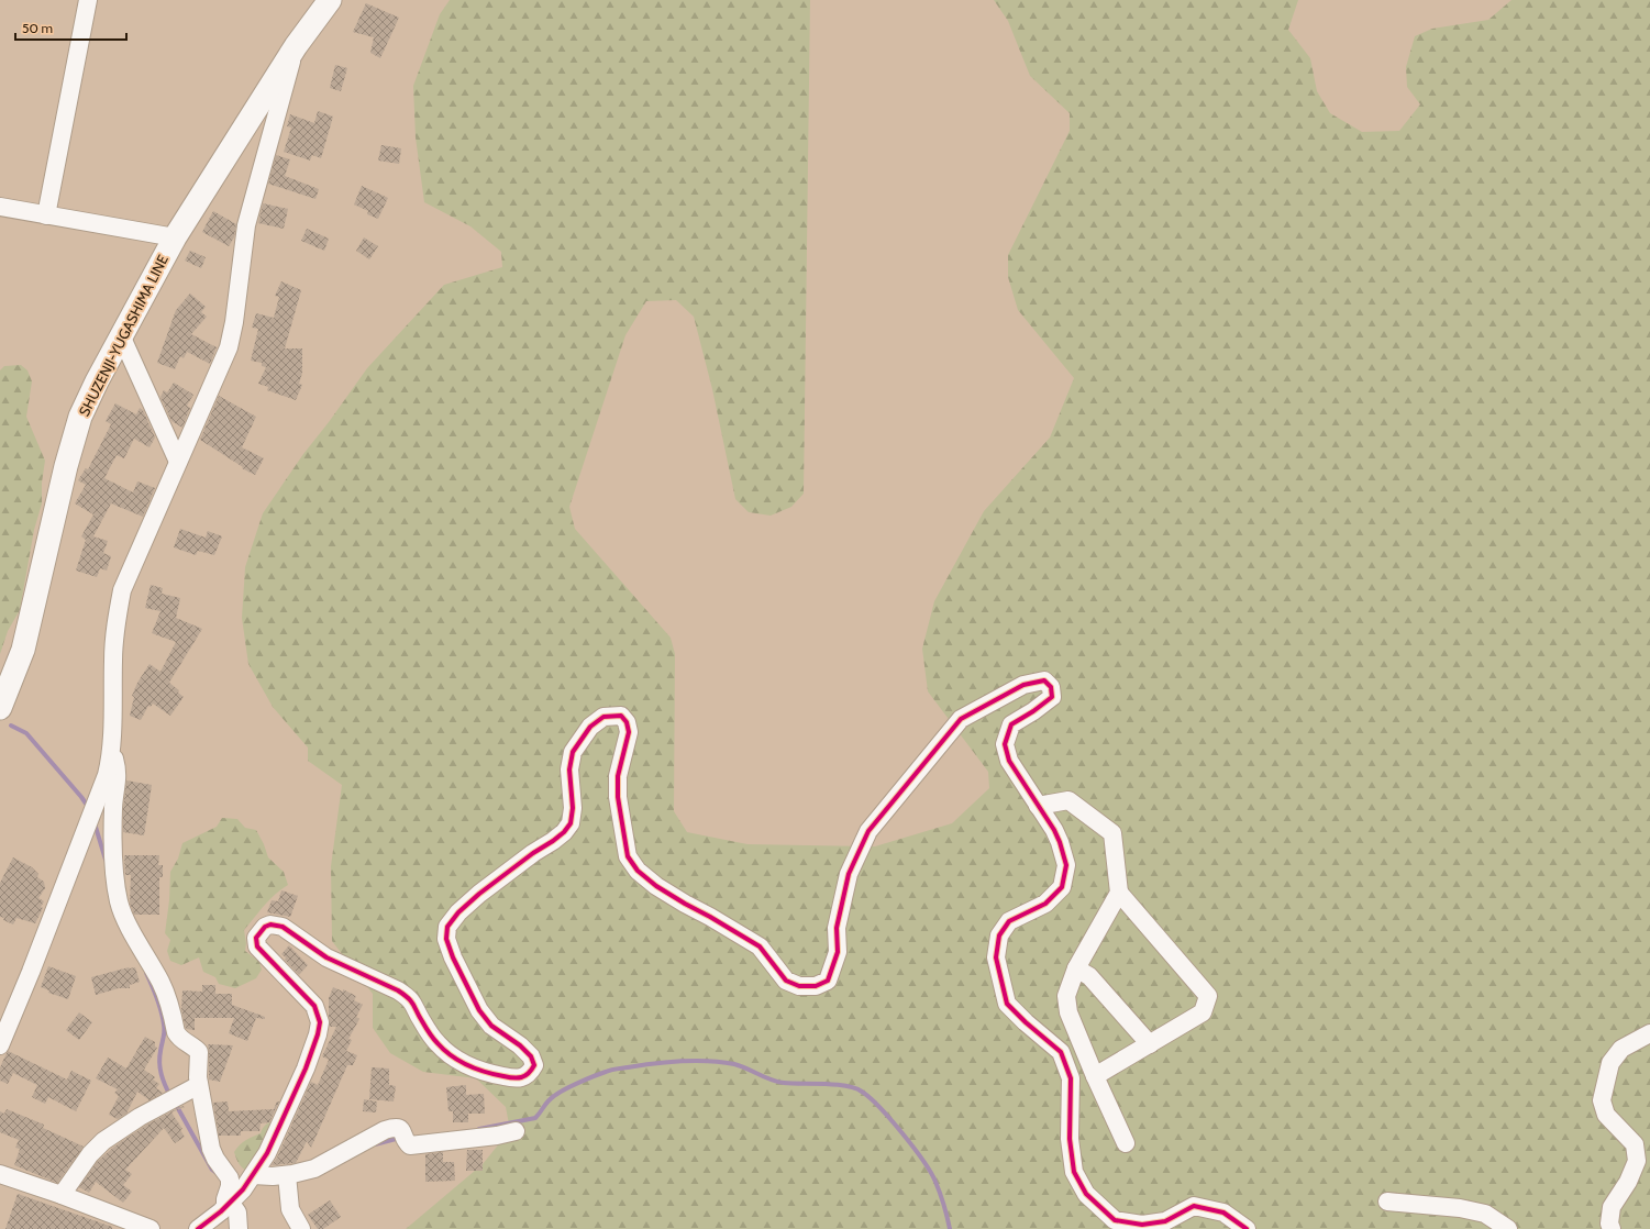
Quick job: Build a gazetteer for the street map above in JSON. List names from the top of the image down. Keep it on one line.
{"streets":{"main road":["SHUZENJI-YUGASHIMA LINE"]},"scale_bar":"50 m"}
